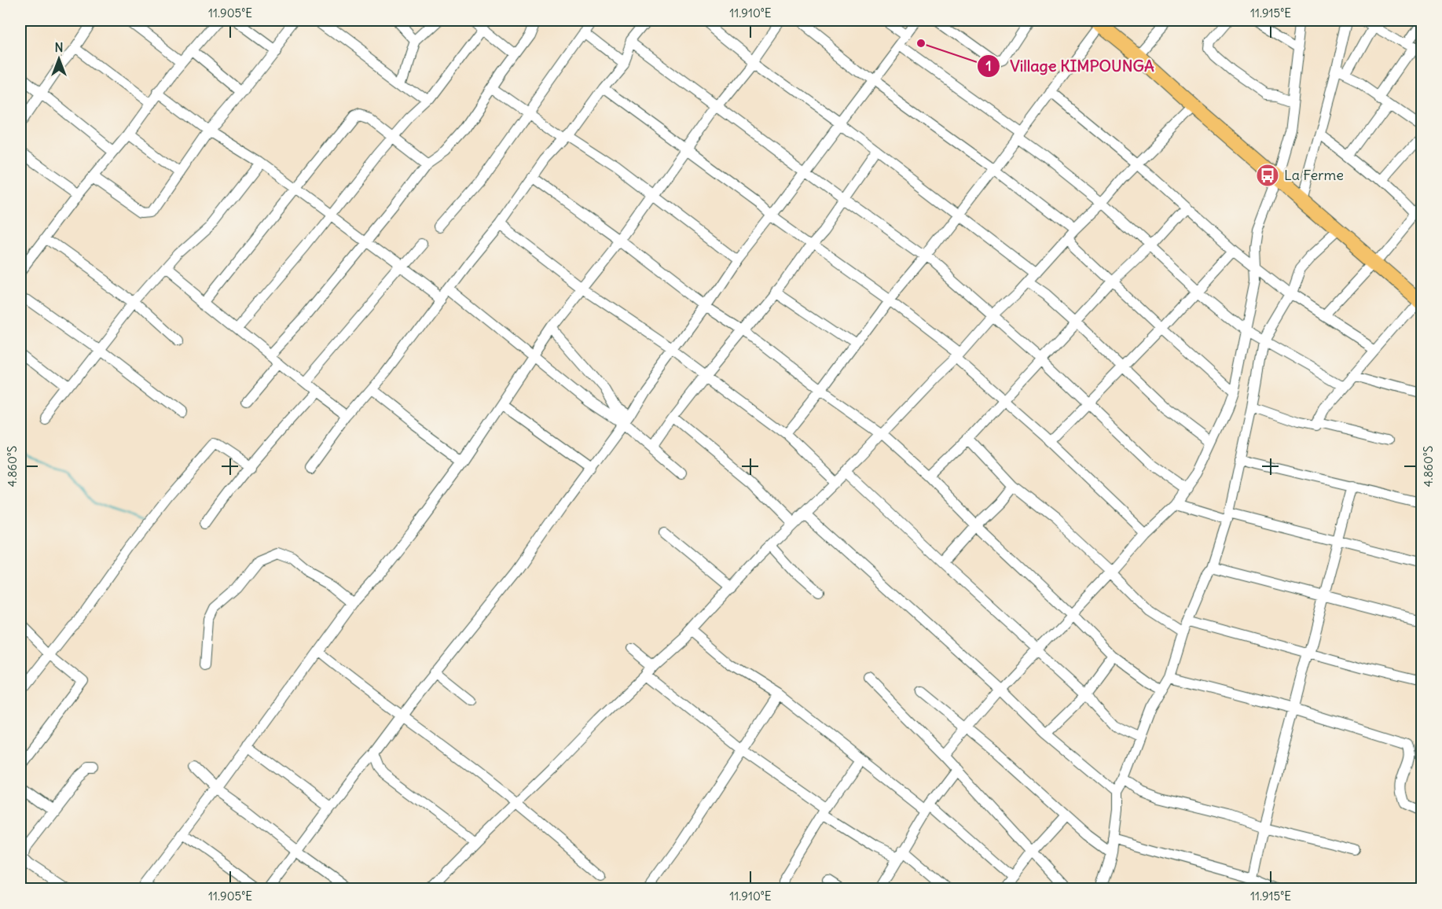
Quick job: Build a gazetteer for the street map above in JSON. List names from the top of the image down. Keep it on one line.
{"places":{"other":["Village KIMPOUNGA"],"bus stop":["La Ferme"]},"north":"top","coordinates":["11.905°E","11.910°E","11.915°E","4.860°S"]}
